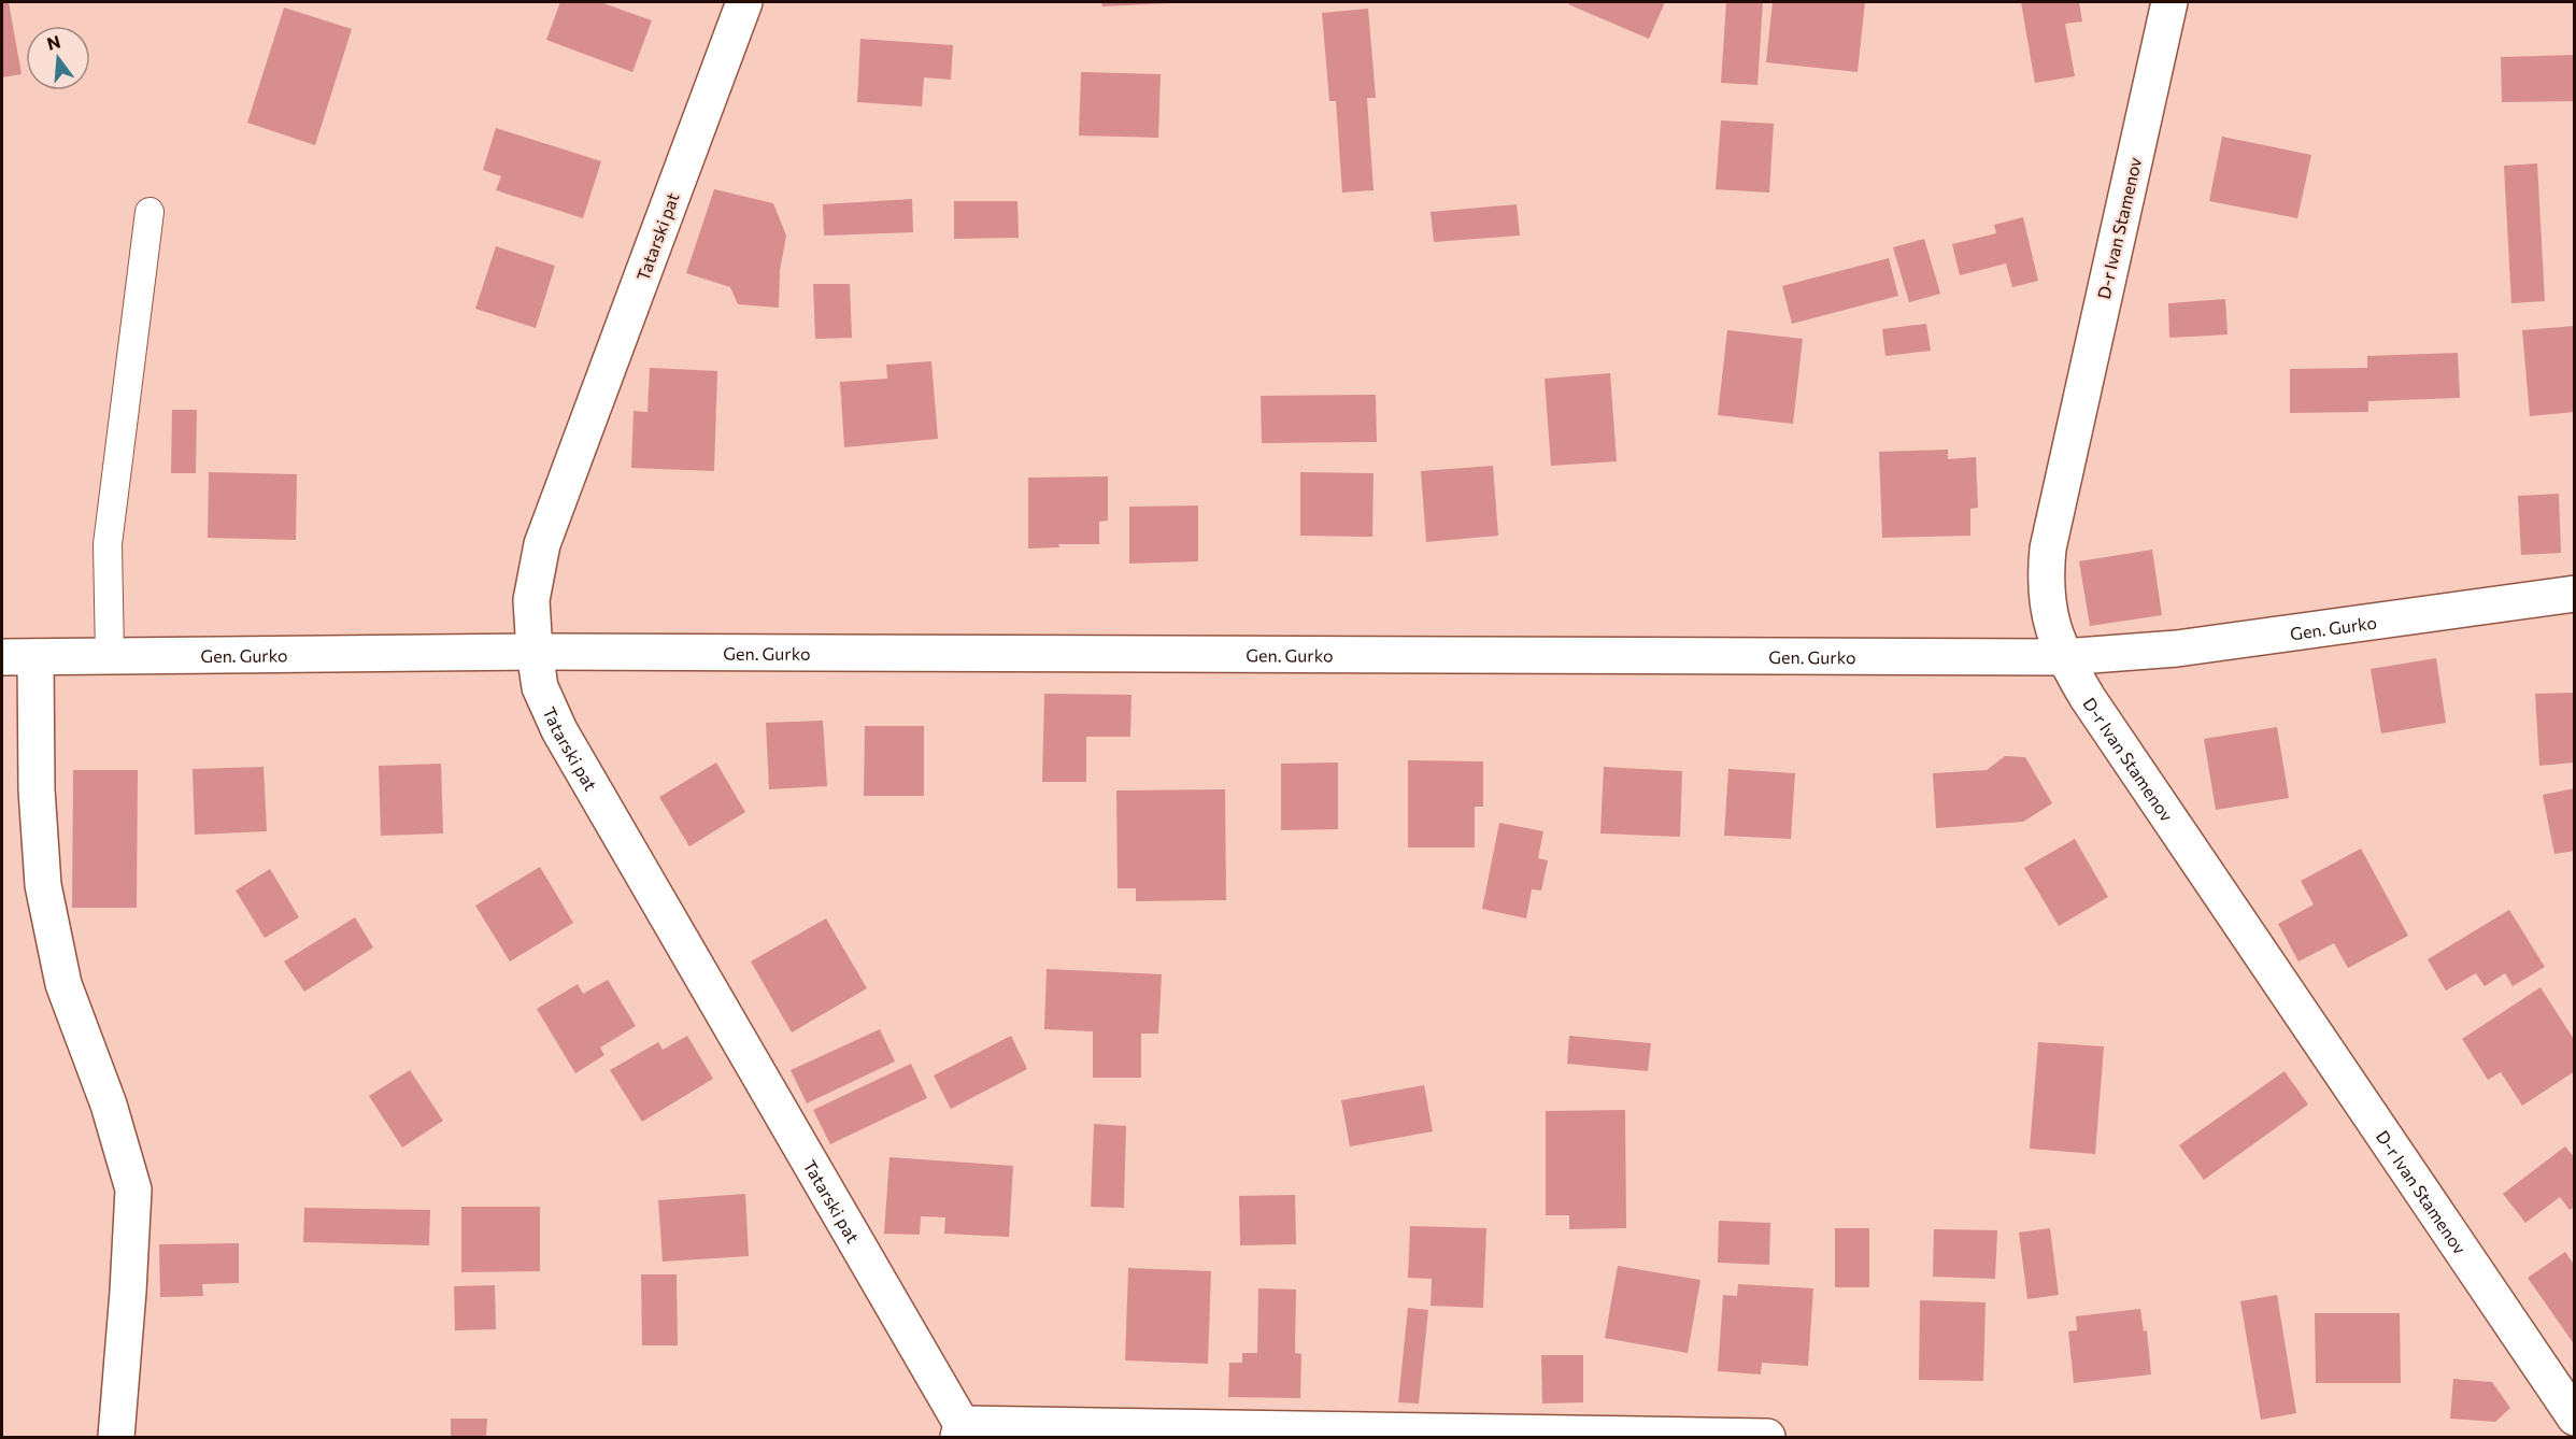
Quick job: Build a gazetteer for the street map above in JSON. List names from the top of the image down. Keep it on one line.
{"streets":{"street":["D-r Ivan Stamenov","Tatarski pat","Gen. Gurko"]},"crossings":[["D-r Ivan Stamenov","Gen. Gurko"],["Tatarski pat","Gen. Gurko"]],"north":"top"}
